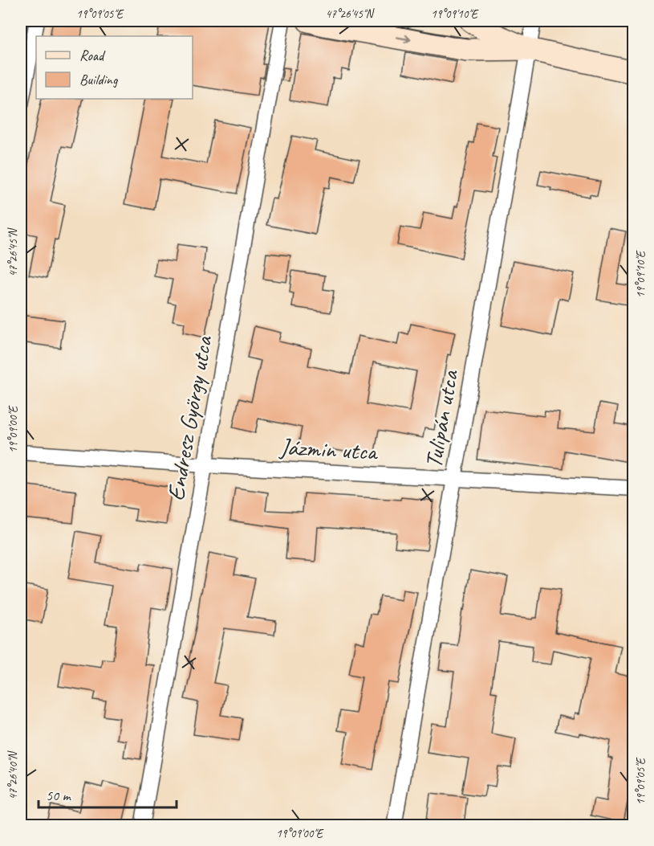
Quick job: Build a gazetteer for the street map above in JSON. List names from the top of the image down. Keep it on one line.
{"streets":{"street":["Endresz György utca","Tulipán utca","Jázmin utca"]},"crossings":[["Endresz György utca","Jázmin utca"],["Tulipán utca","Jázmin utca"]],"legend":["Road","Building"],"scale_bar":"50 m","coordinates":["19°09'05\"E","47°26'45\"N","19°09'10\"E","19°09'00\"E","47°26'40\"N"]}
